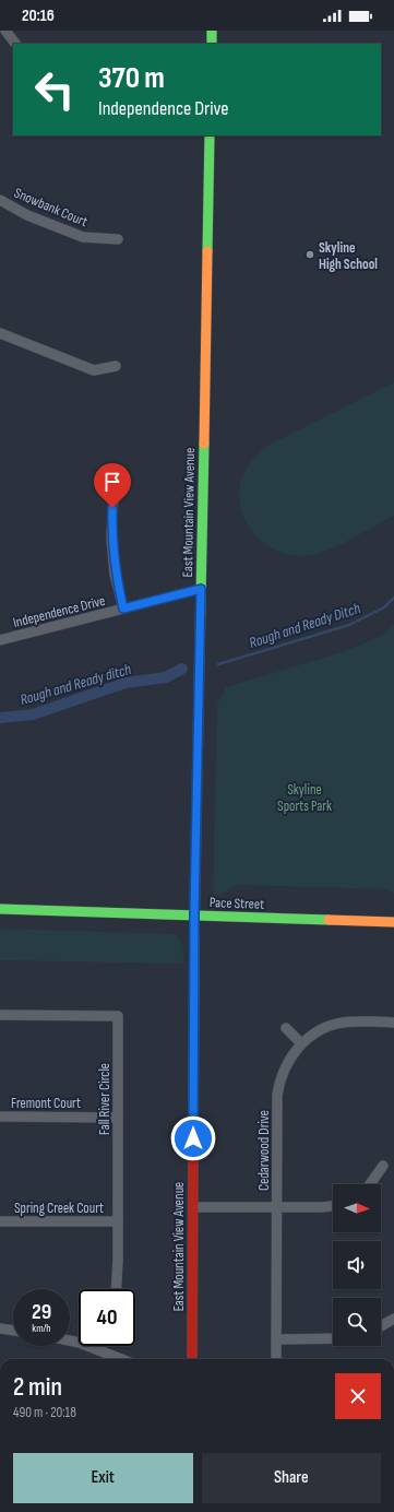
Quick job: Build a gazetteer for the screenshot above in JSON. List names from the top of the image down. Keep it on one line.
{"streets":{"street":["Snowbank Court","East Mountain View Avenue","Independence Drive","Pace Street","Fall River Circle","Fremont Court","Cedarwood Drive","Spring Creek Court"]},"crossings":[["East Mountain View Avenue","Independence Drive"],["East Mountain View Avenue","Pace Street"],["Fall River Circle","Fremont Court"],["Fall River Circle","Spring Creek Court"]],"water":["Rough and Ready Ditch","Rough and Ready ditch"],"parks":["Skyline Sports Park"],"places":["Skyline High School"],"north":"right","page":{"status":"20:16","turn":["370 m","Independence Drive"],"speed":"29 km/h","limit":"40","heading":["2 min","490 m · 20:18"],"buttons":["Exit","Share"]}}
